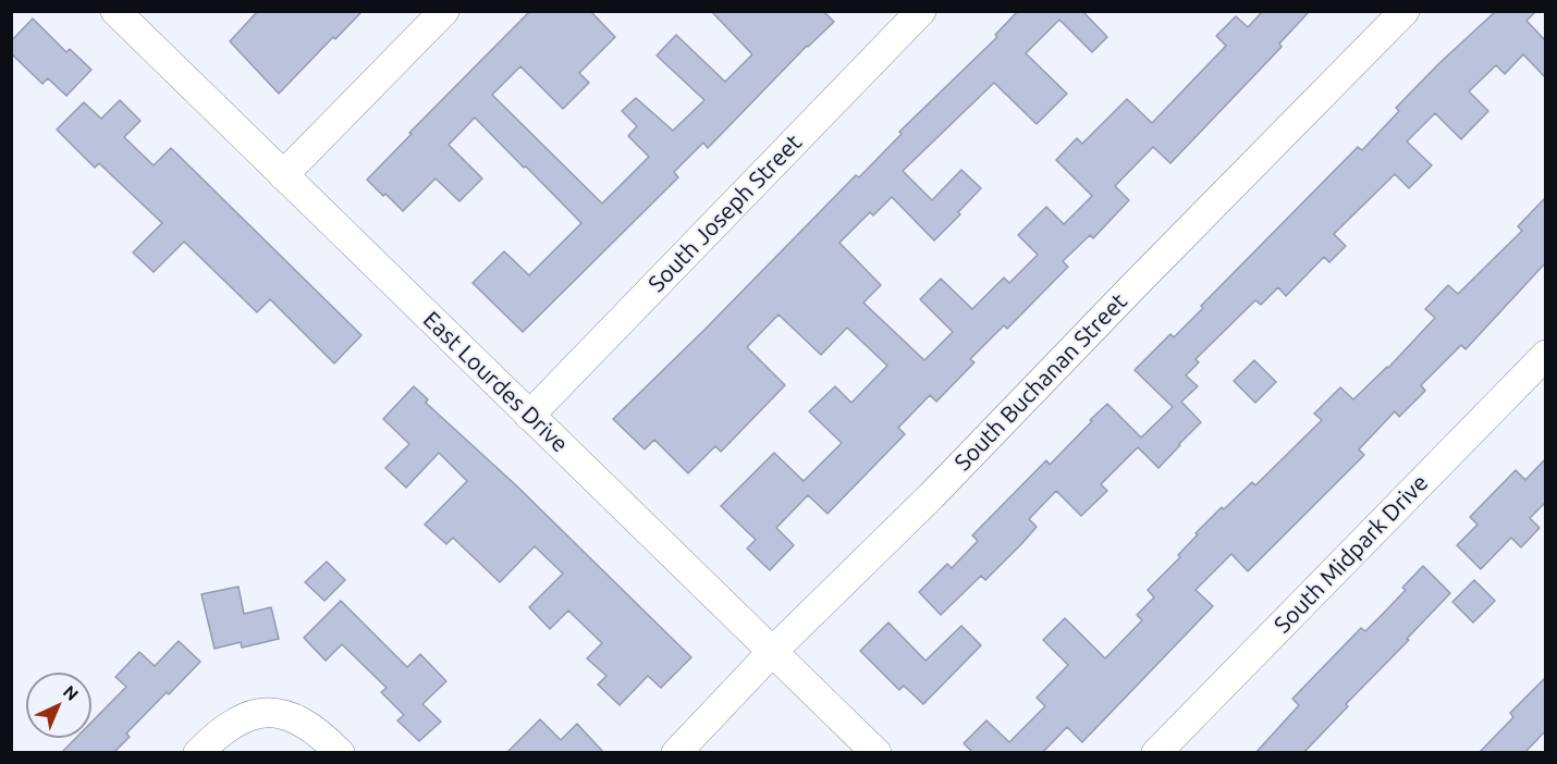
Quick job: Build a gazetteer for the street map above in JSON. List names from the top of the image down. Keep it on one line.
{"streets":{"street":["South Joseph Street","East Lourdes Drive","South Buchanan Street","South Midpark Drive"]},"crossings":[["South Joseph Street","East Lourdes Drive"],["East Lourdes Drive","South Buchanan Street"]],"north":"top right"}
